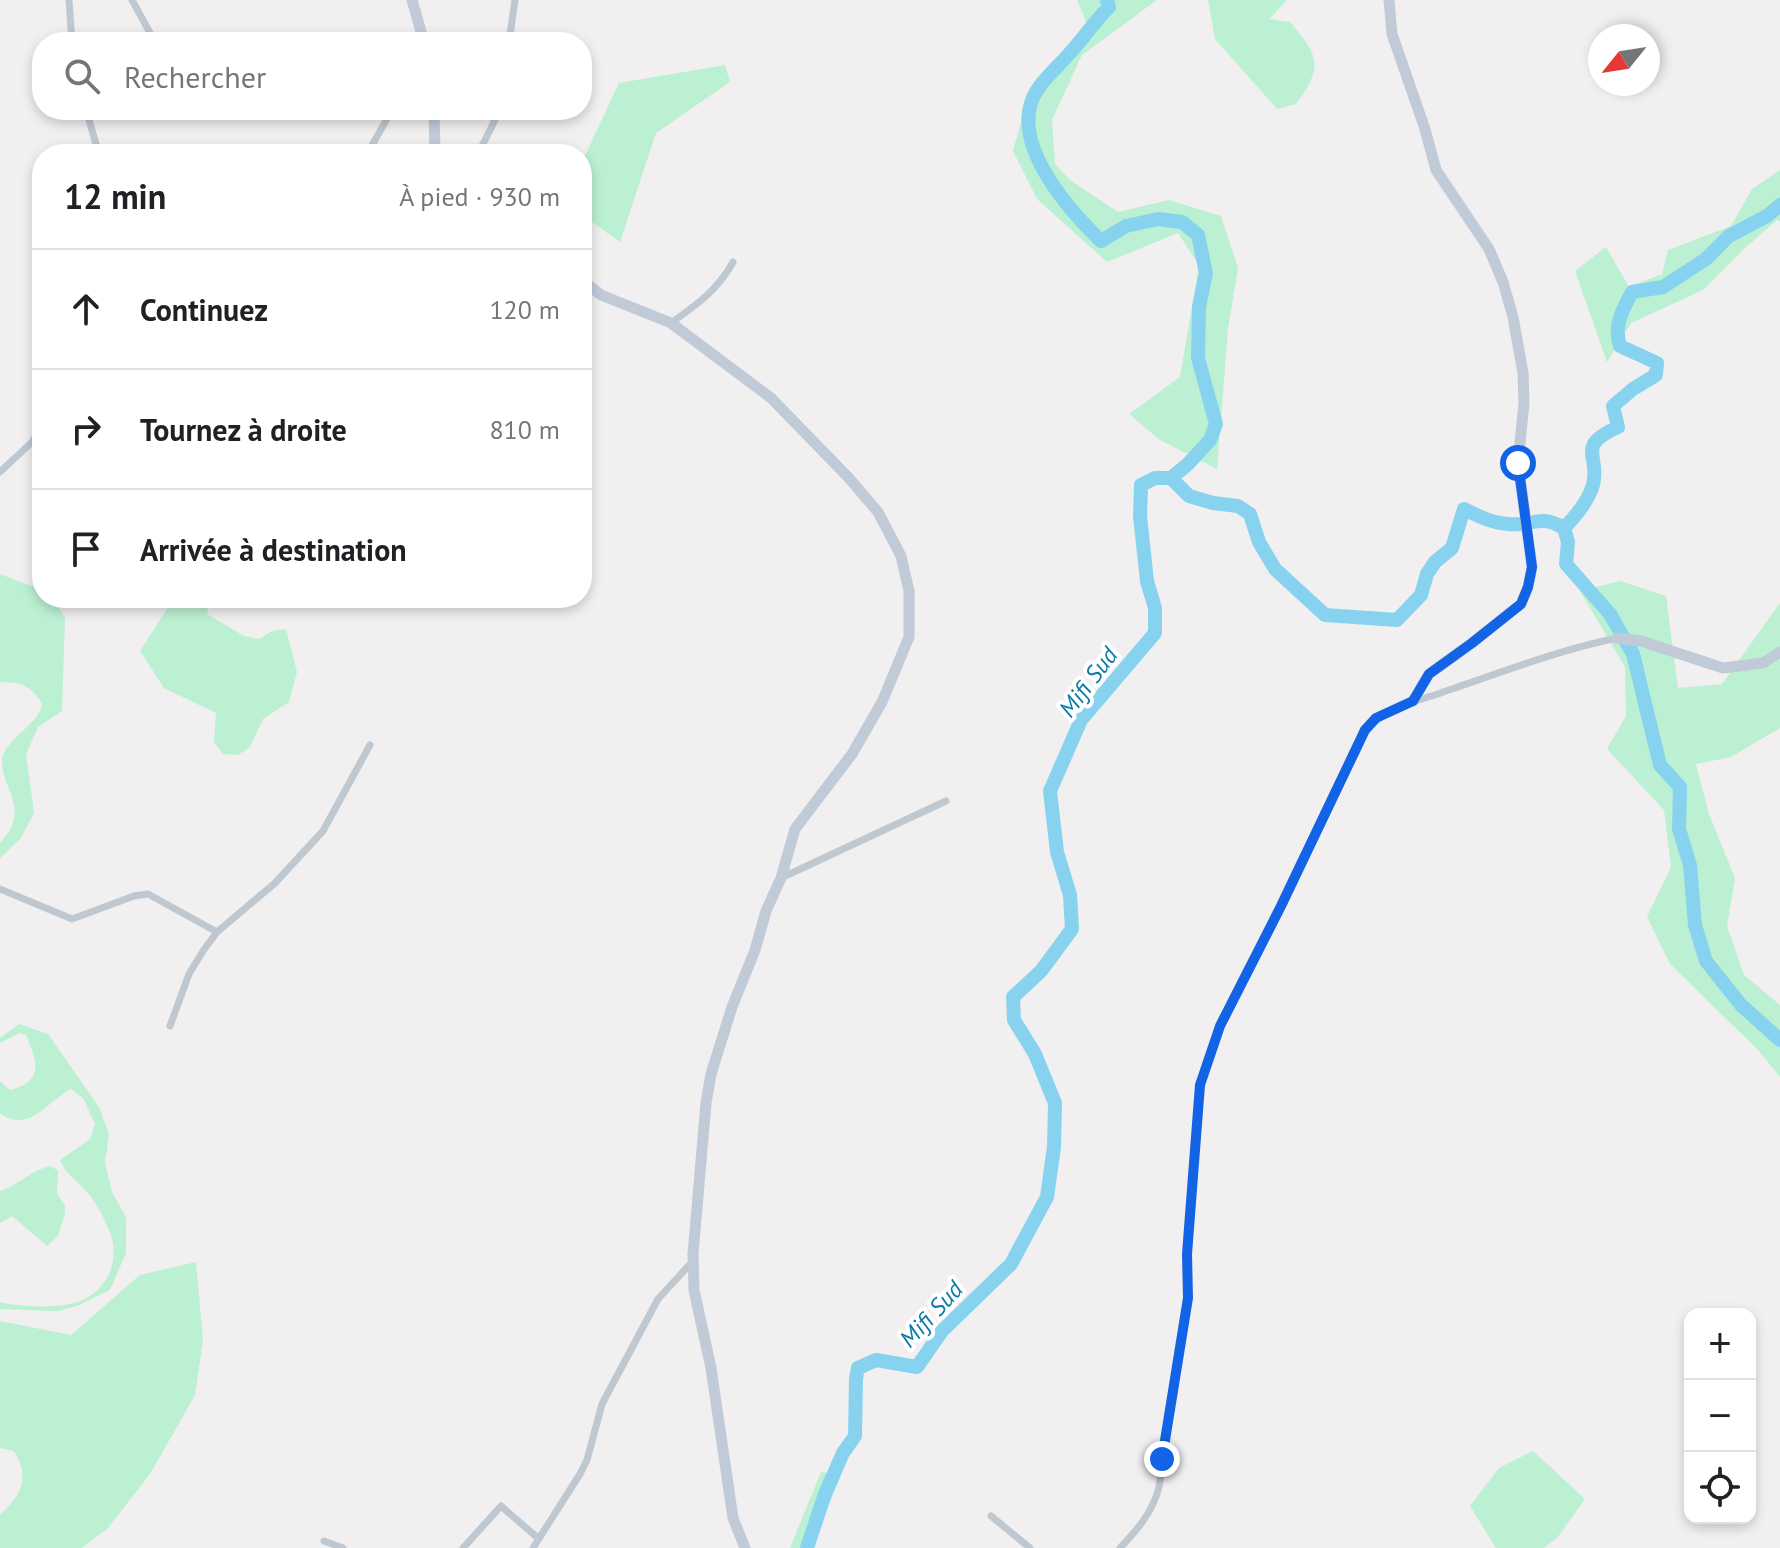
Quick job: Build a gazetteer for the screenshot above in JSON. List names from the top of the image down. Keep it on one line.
{"water":["Mifi Sud"],"north":"bottom left","page":{"search":"Rechercher","heading":["12 min","À pied · 930 m"],"list":[["Continuez","120 m"],["Tournez à droite","810 m"],"Arrivée à destination"],"map_buttons":["+","−"]}}
